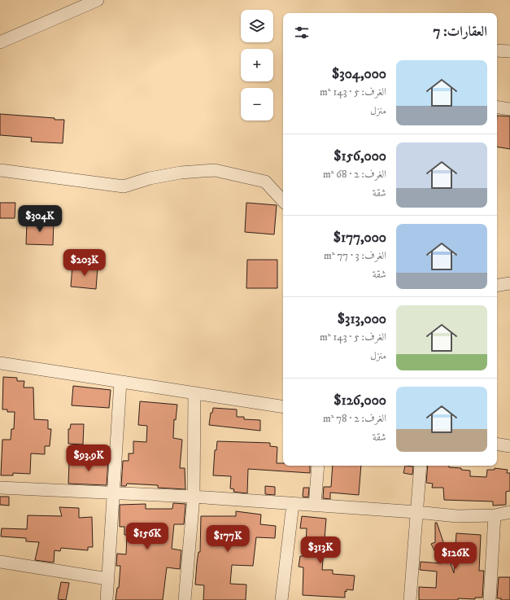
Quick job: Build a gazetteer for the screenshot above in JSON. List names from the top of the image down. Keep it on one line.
{"page":{"map_buttons":["+","−"],"heading":"العقارات: 7","list":[{"name":"$304,000","note":"الغرف: 5 · 143 m² · منزل"},{"name":"$156,000","note":"الغرف: 2 · 68 m² · شقة"},{"name":"$177,000","note":"الغرف: 3 · 77 m² · شقة"},{"name":"$313,000","note":"الغرف: 5 · 143 m² · منزل"},{"name":"$126,000","note":"الغرف: 2 · 78 m² · شقة"}],"price":["$304K","$203K","$93.9K","$156K","$177K","$313K","$126K"]}}
